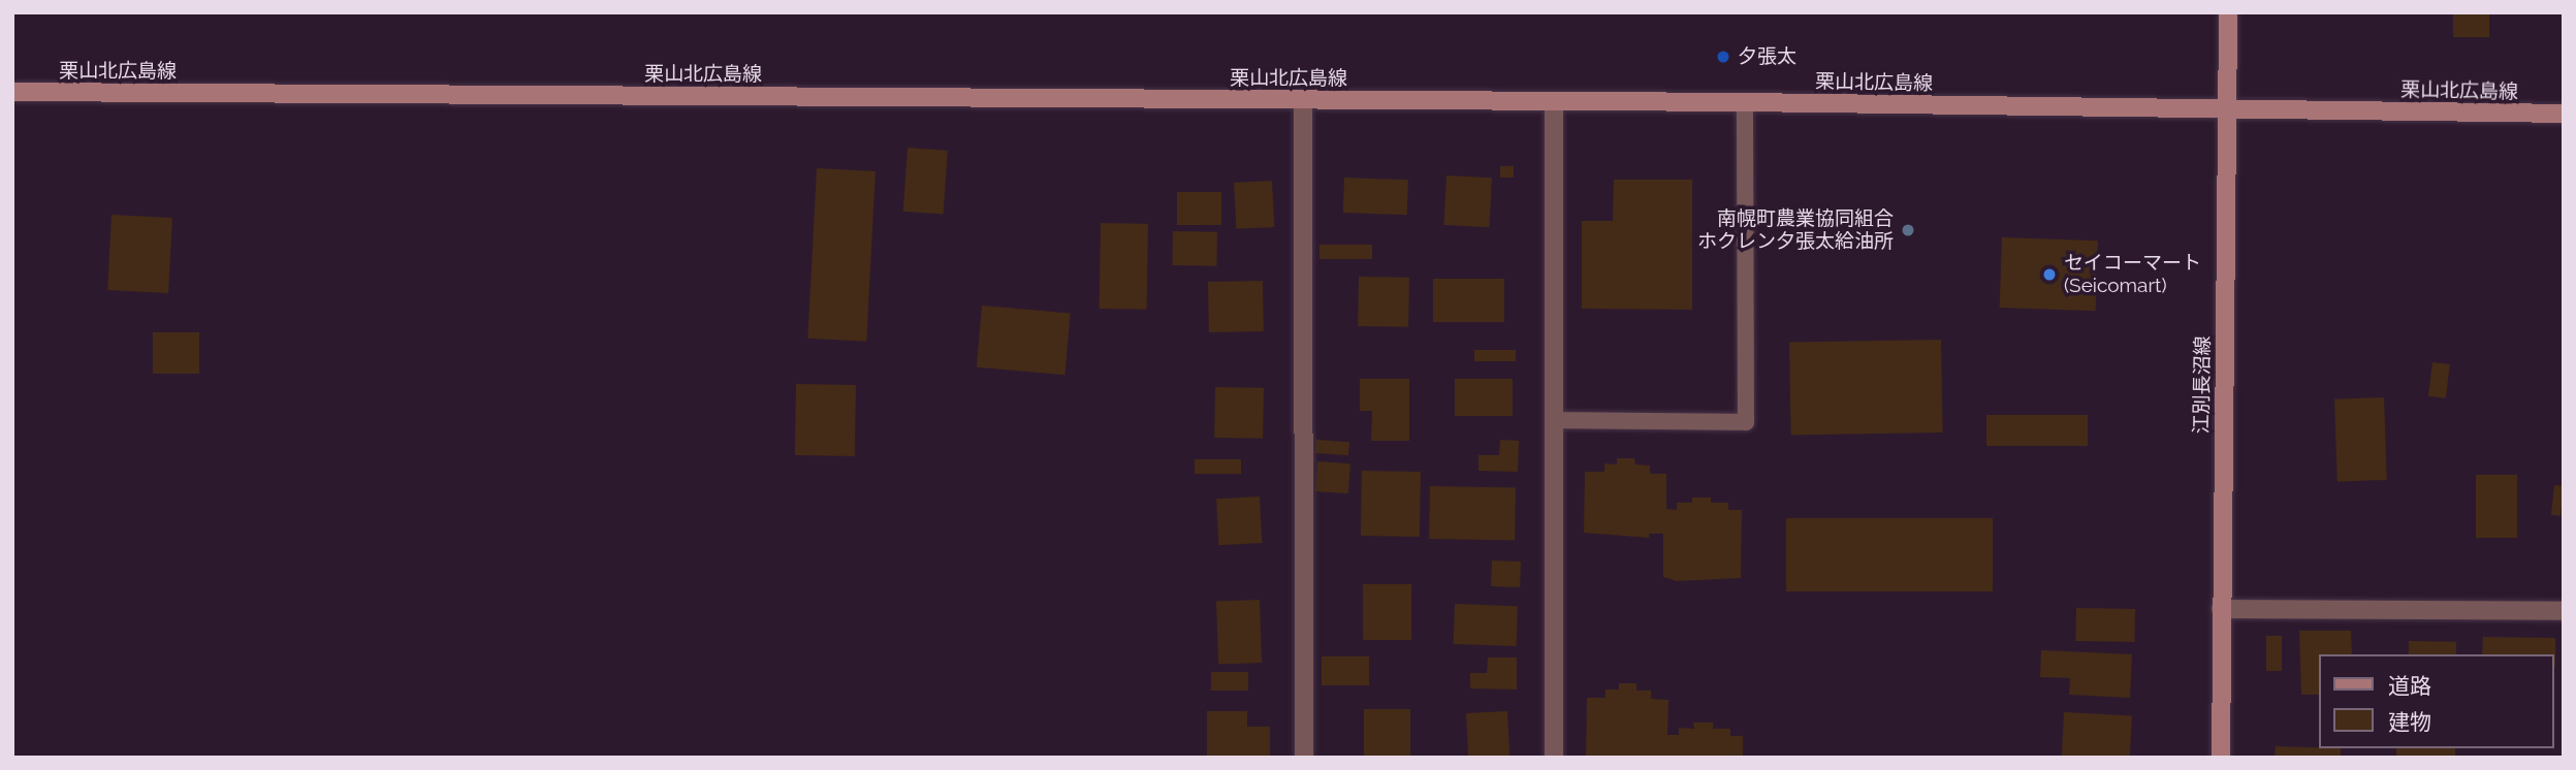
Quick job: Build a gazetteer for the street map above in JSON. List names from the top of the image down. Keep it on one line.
{"streets":{"main road":["栗山北広島線","江別長沼線"]},"crossings":[["栗山北広島線","江別長沼線"]],"places":["夕張太","南幌町農業協同組合 ホクレン夕張太給油所","セイコーマート (Seicomart)"],"legend":["道路","建物"]}
